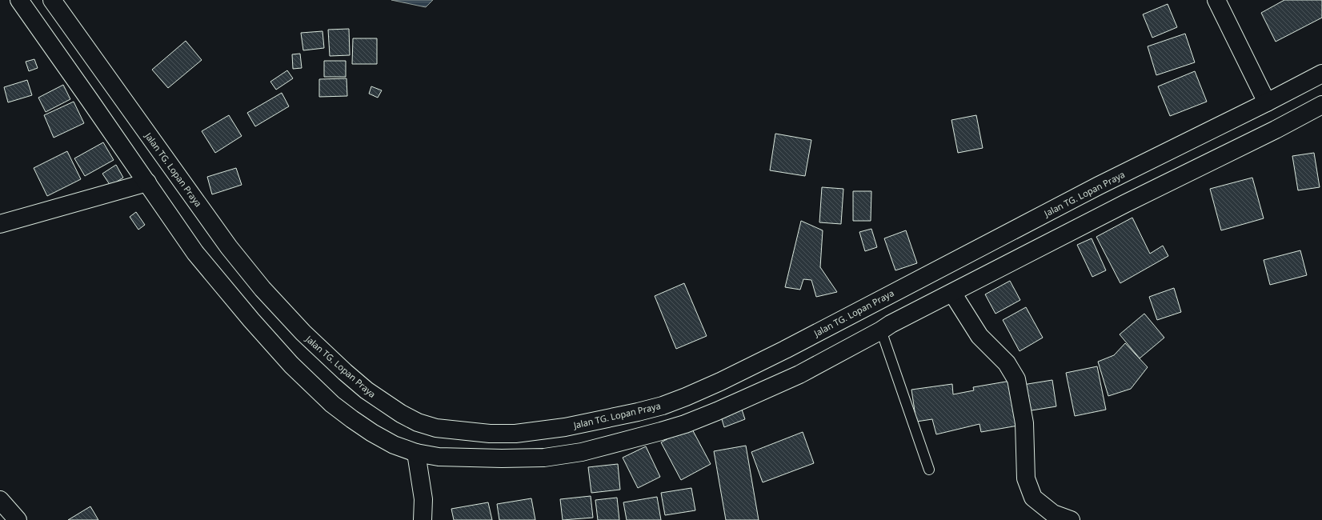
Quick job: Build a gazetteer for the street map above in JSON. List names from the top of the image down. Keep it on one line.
{"streets":{"main road":["Jalan TG. Lopan Praya"]}}
